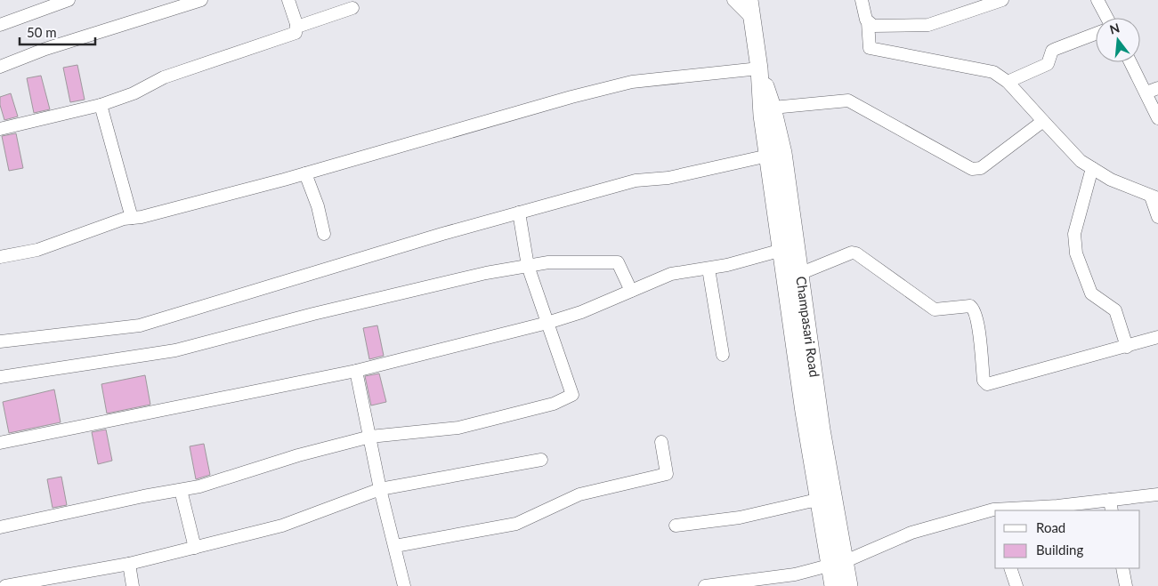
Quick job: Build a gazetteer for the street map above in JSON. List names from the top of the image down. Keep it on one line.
{"streets":{"main road":["Champasari Road"]},"legend":["Road","Building"],"scale_bar":"50 m","north":"top"}
